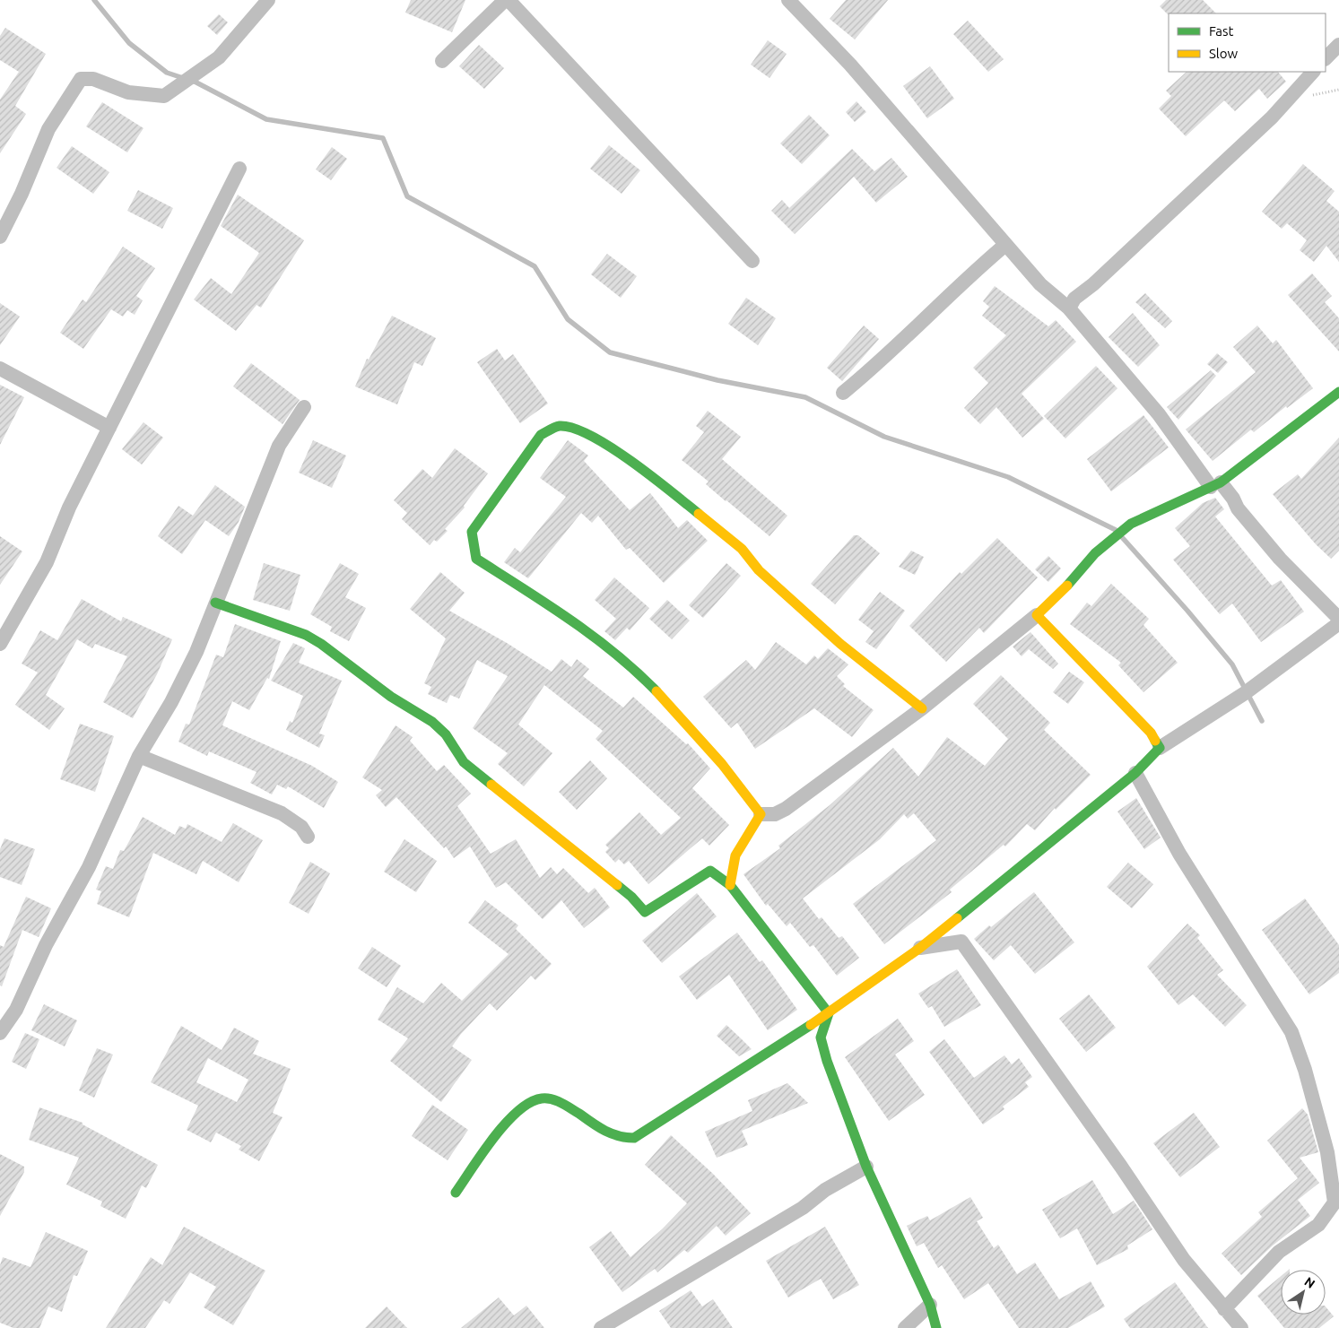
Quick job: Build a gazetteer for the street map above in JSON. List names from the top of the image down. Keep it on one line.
{"legend":["Fast","Slow"],"north":"top right"}
